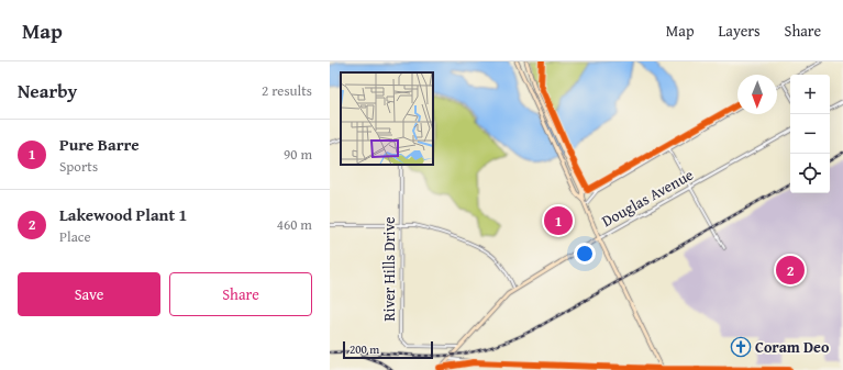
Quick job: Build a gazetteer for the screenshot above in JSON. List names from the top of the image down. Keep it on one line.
{"streets":{"main road":["Douglas Avenue"],"street":["River Hills Drive"]},"crossings":[["Douglas Avenue","River Hills Drive"]],"places":{"church":["Coram Deo"]},"scale_bar":"200 m","north":"bottom","page":{"header":"Map","nav":["Map","Layers","Share"],"heading":["Nearby","2 results"],"map_buttons":["+","−"],"list":[{"mark":"1","name":"Pure Barre","note":"Sports","value":"90 m"},{"mark":"2","name":"Lakewood Plant 1","note":"Place","value":"460 m"}],"pins":["1","2"],"buttons":["Save","Share"],"scale":"200 m"}}
